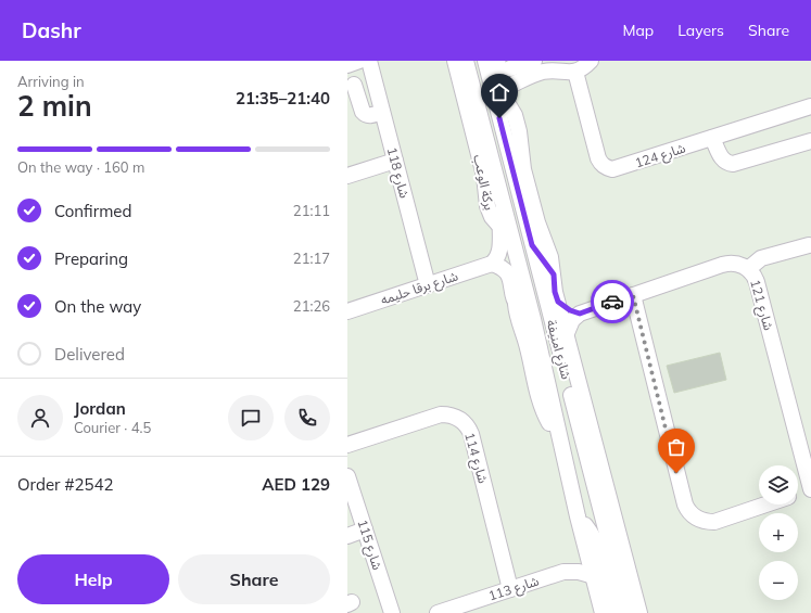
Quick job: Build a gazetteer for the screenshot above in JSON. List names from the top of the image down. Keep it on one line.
{"streets":{"street":["شارع 124","شارع 118","بركة الوعب","شارع برقا حليمه","شارع 121","شارع امنيفة","شارع 114","شارع 115","شارع 113"]},"crossings":[["شارع 118","شارع برقا حليمه"],["شارع امنيفة","شارع 113"],["شارع 114","شارع 113"]],"page":{"header":"Dashr","nav":["Map","Layers","Share"],"heading":["2 min","Arriving in","21:35–21:40"],"panel":["Jordan","Courier · 4.5","Order #2542","AED 129"],"bar":"On the way · 160 m","list":[["Confirmed","21:11"],["Preparing","21:17"],["On the way","21:26"],"Delivered"],"map_buttons":["+","−"],"buttons":["Help","Share"]}}
